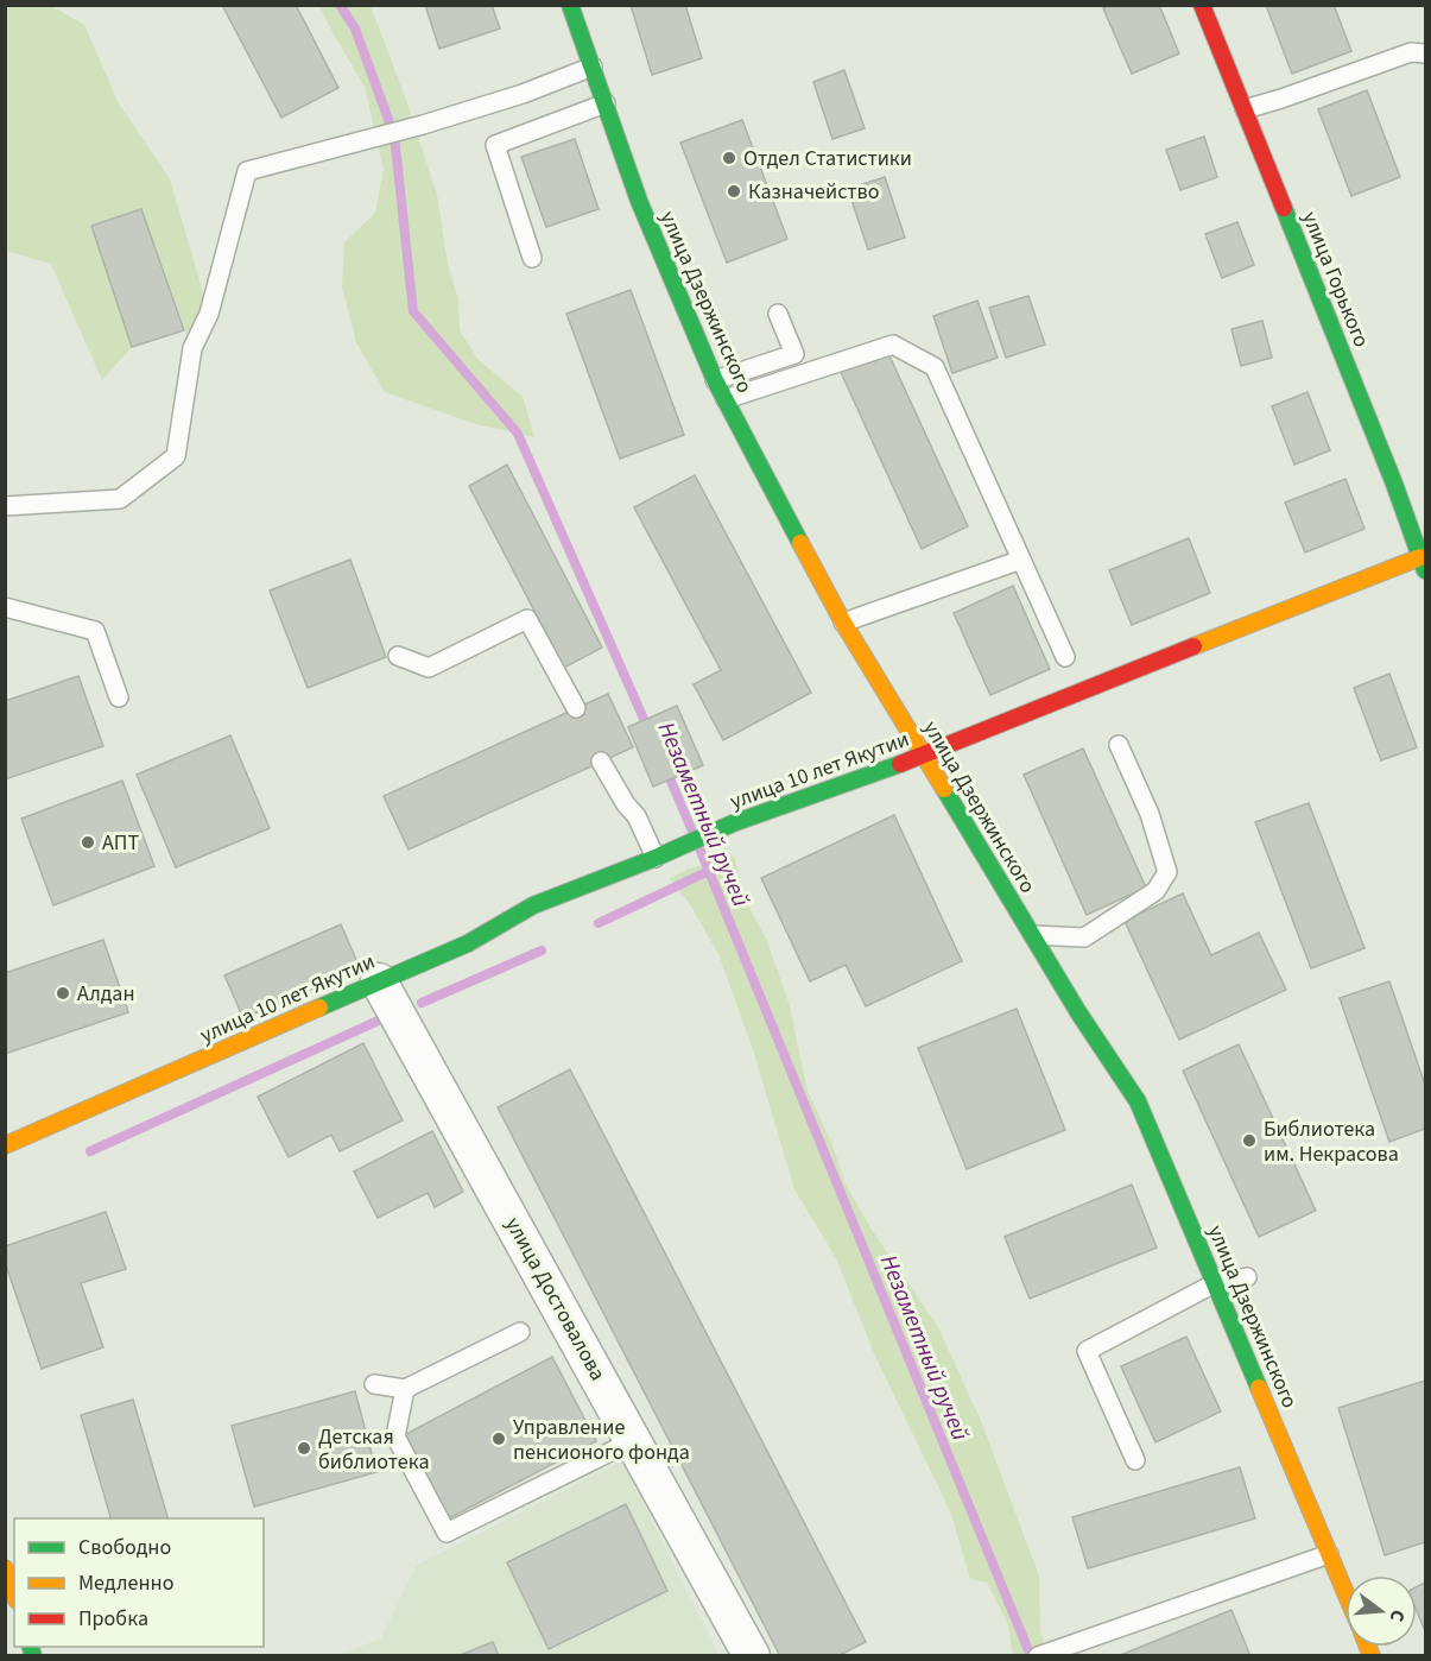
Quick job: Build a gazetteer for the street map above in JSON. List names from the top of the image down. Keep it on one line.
{"streets":{"street":["улица Горького","улица Дзержинского","улица 10 лет Якутии","улица Достовалова"]},"crossings":[["улица Горького","улица 10 лет Якутии"],["улица Дзержинского","улица 10 лет Якутии"],["улица 10 лет Якутии","улица Достовалова"]],"water":["Незаметный ручей"],"places":["Отдел Статистики","Казначейство","АПТ","Алдан","Библиотека им. Некрасова","Управление пенсионого фонда","Детская библиотека"],"legend":["Свободно","Медленно","Пробка"],"north":"right"}
